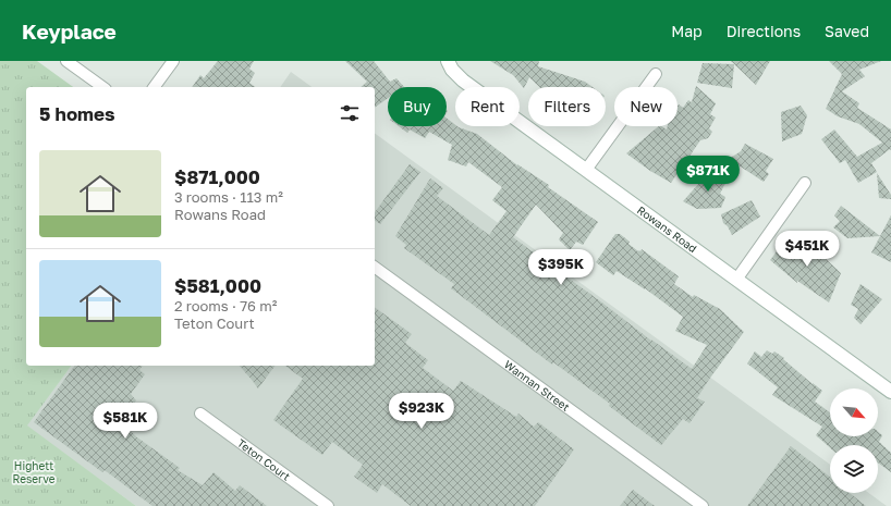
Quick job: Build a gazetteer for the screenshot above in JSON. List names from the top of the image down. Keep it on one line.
{"streets":{"street":["Rowans Road","Wannan Street","Teton Court"]},"parks":["Highett Reserve"],"north":"bottom right","page":{"header":"Keyplace","nav":["Map","Directions","Saved"],"chip":["Buy","Rent","Filters","New"],"heading":"5 homes","list":[{"name":"$871,000","note":"3 rooms · 113 m² · Rowans Road"},{"name":"$581,000","note":"2 rooms · 76 m² · Teton Court"}],"price":["$871K","$451K","$395K","$923K","$581K"]}}
